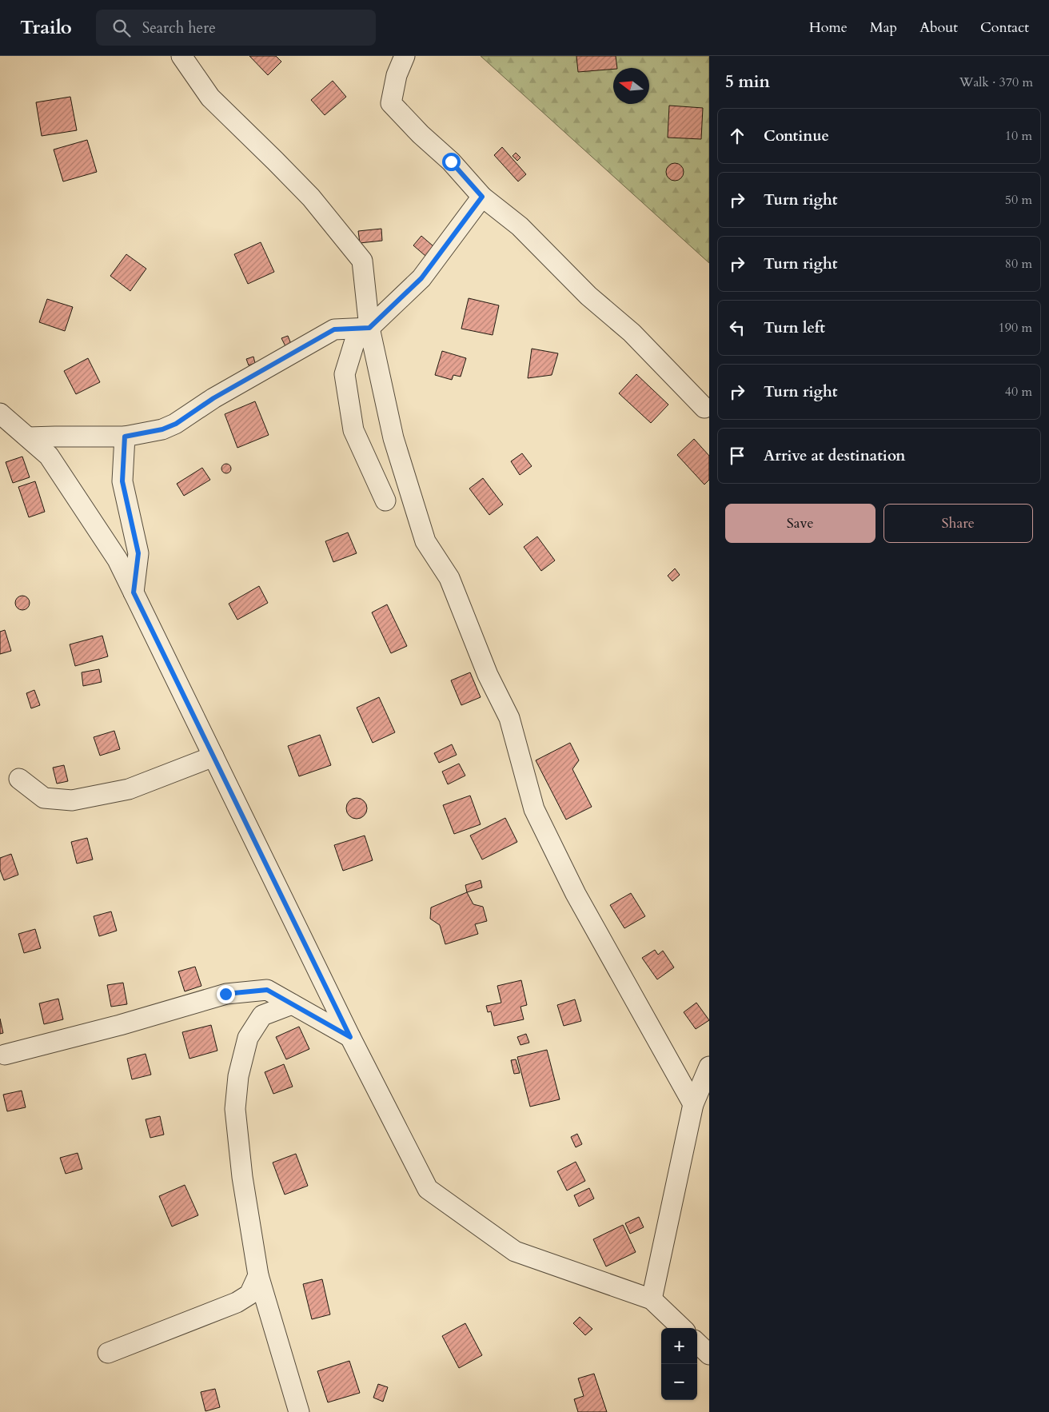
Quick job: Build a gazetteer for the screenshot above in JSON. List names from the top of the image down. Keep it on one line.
{"north":"left","page":{"header":"Trailo","search":"Search here","nav":["Home","Map","About","Contact"],"heading":["5 min","Walk · 370 m"],"list":[["Continue","10 m"],["Turn right","50 m"],["Turn right","80 m"],["Turn left","190 m"],["Turn right","40 m"],"Arrive at destination"],"buttons":["Save","Share"],"map_buttons":["+","−"]}}
